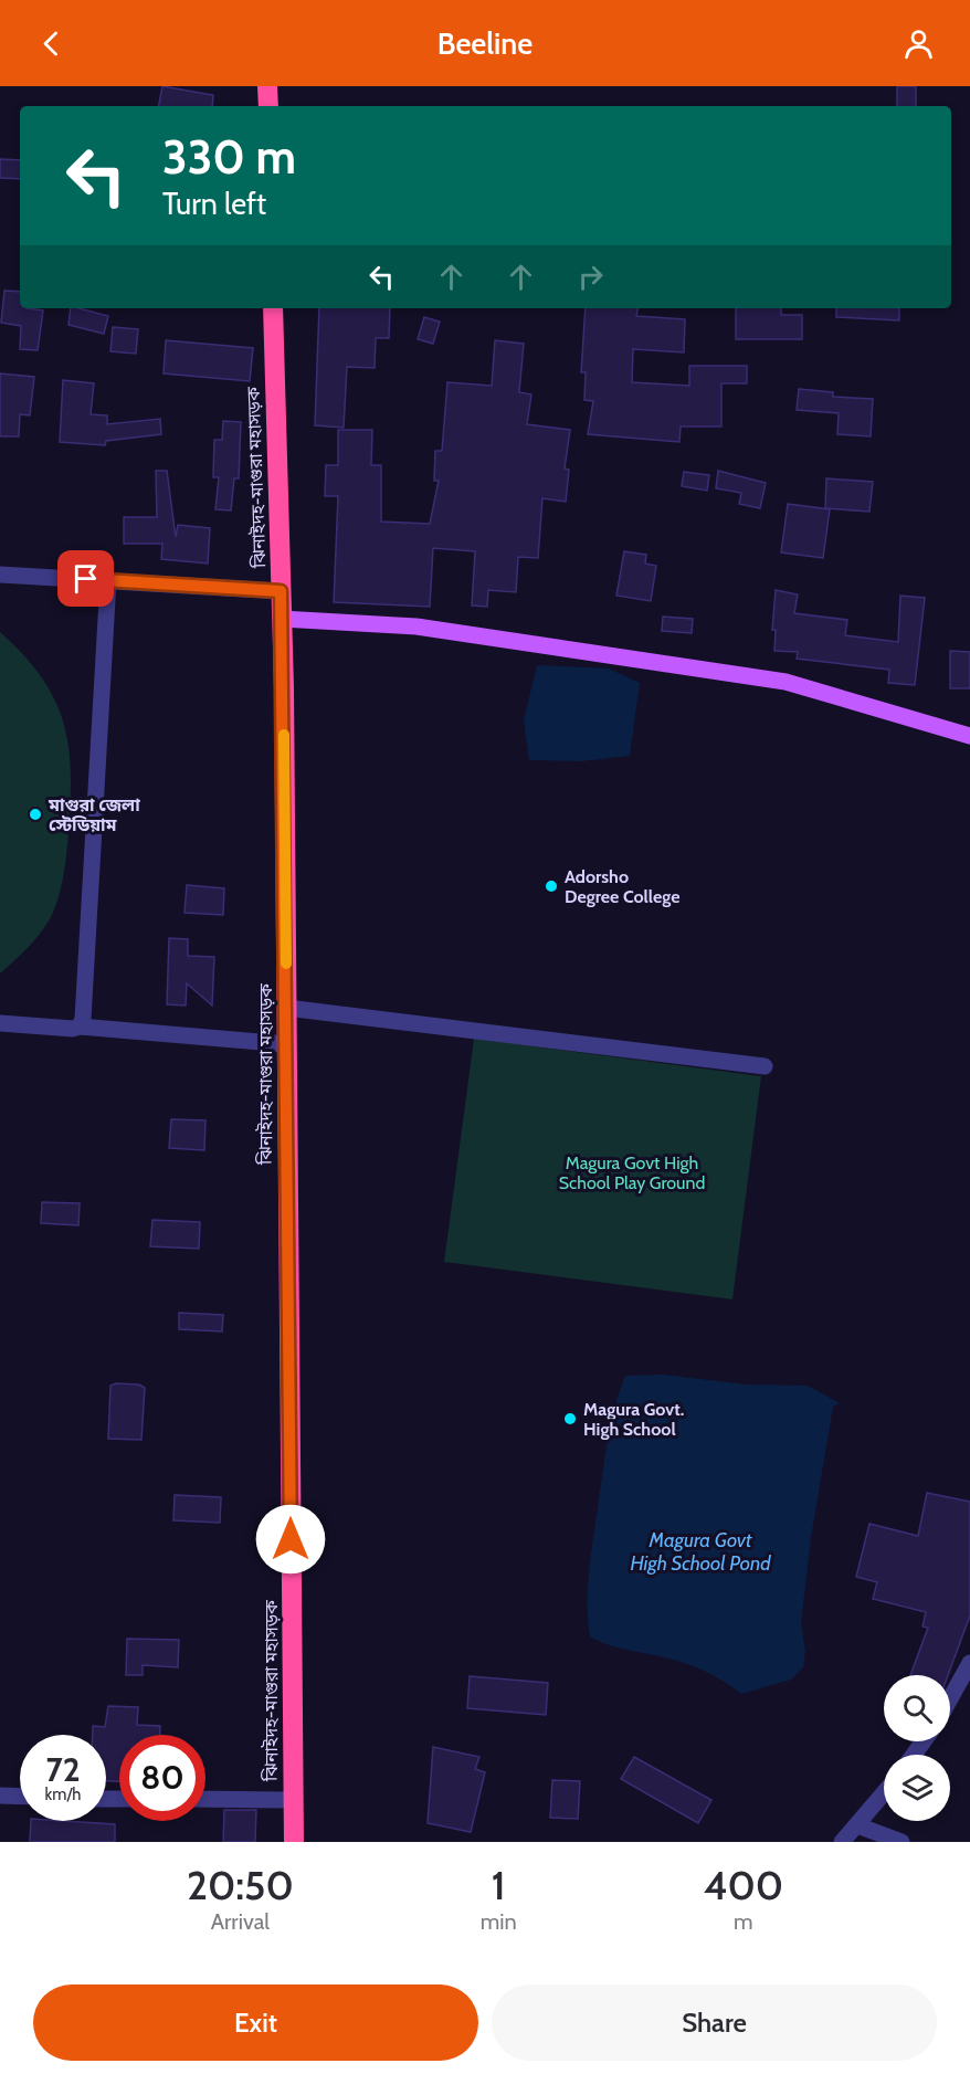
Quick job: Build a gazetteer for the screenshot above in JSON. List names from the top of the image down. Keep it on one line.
{"streets":{"highway":["ঝিনাইদহ-মাগুরা মহাসড়ক"]},"water":["Magura Govt High School Pond"],"parks":["Magura Govt High School Play Ground"],"places":["মাগুরা জেলা স্টেডিয়াম","Adorsho Degree College","Magura Govt. High School"],"page":{"header":"Beeline","turn":["330 m","Turn left"],"speed":"72 km/h","limit":"80","eta":["20:50","Arrival","1","min","400","m"],"buttons":["Exit","Share"]}}
